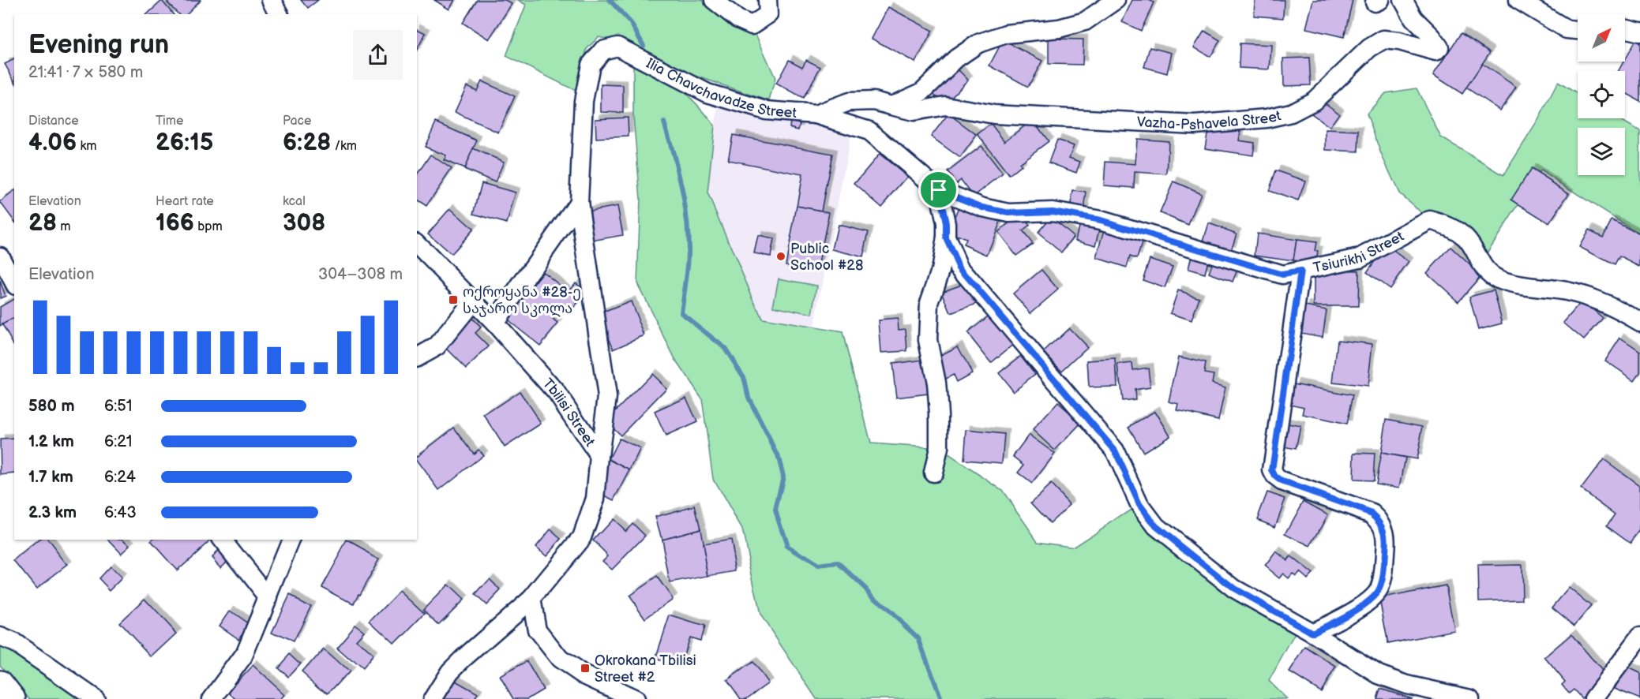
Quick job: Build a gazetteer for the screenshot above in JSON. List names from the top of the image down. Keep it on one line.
{"streets":{"street":["Ilia Chavchavadze Street","Vazha-Pshavela Street","Tsiurikhi Street","Tbilisi Street"]},"crossings":[["Ilia Chavchavadze Street","Vazha-Pshavela Street"],["Ilia Chavchavadze Street","Tsiurikhi Street"],["Ilia Chavchavadze Street","Tbilisi Street"]],"places":{"other":["Public School #28"],"transit":["ოქროყანა #28-ე საჯარო სკოლა","Okrokana Tbilisi Street #2"]},"north":"top right","page":{"heading":["Evening run","21:41 · 7 × 580 m"],"stats":[["Distance","4.06 km"],["Time","26:15"],["Pace","6:28 /km"],["Elevation","28 m"],["Heart rate","166 bpm"],["kcal","308"]],"chart":["Elevation","304–308 m"],"list":[{"name":"580 m","note":"6:51"},{"name":"1.2 km","note":"6:21"},{"name":"1.7 km","note":"6:24"},{"name":"2.3 km","note":"6:43"}]}}
